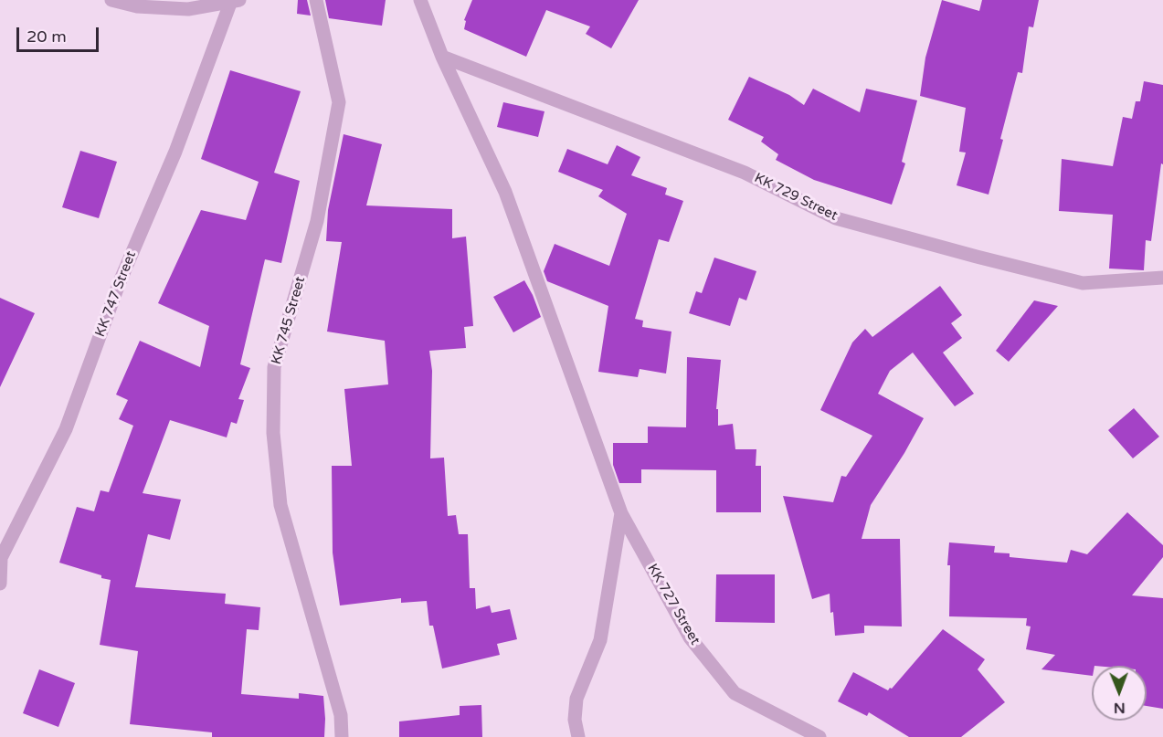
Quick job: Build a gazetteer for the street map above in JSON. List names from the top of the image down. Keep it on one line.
{"streets":{"street":["KK 729 Street","KK 747 Street","KK 745 Street","KK 727 Street"]},"crossings":[["KK 729 Street","KK 727 Street"]],"scale_bar":"20 m","north":"bottom"}
